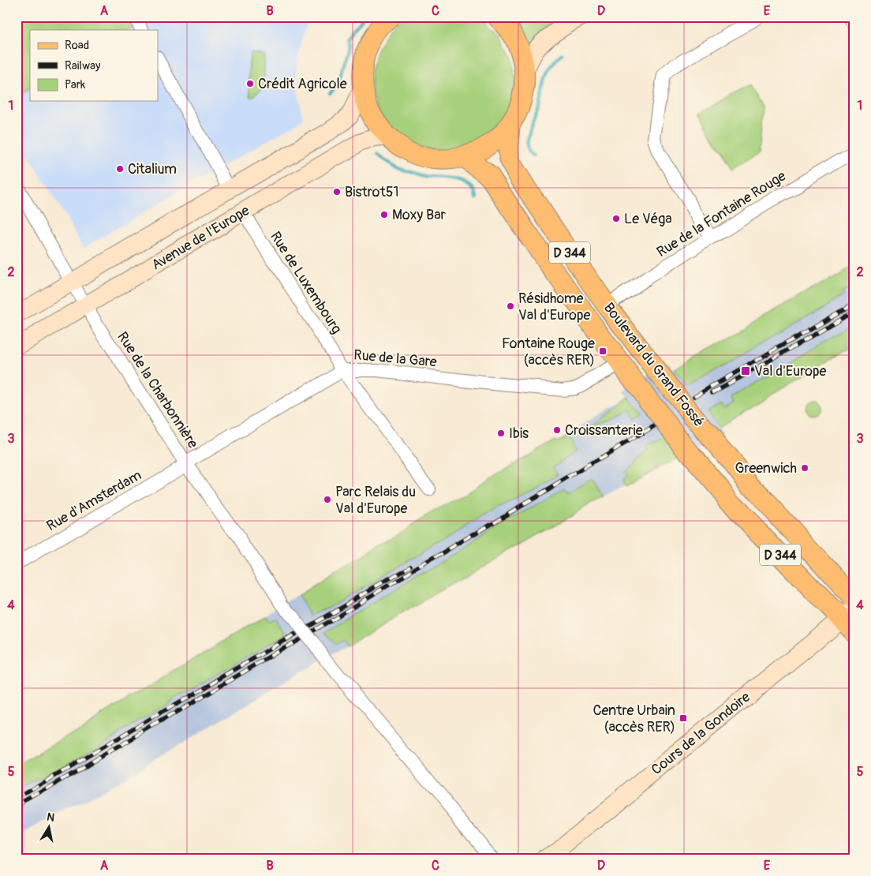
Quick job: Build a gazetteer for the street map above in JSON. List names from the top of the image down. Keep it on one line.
{"streets":{"main road":["Avenue de l'Europe","D 344","Boulevard du Grand Fossé","Cours de la Gondoire"],"street":["Rue de la Fontaine Rouge","Rue de Luxembourg","Rue de la Gare","Rue de la Charbonnière","Rue d'Amsterdam"]},"crossings":[["Rue de la Fontaine Rouge","Boulevard du Grand Fossé"],["Avenue de l'Europe","Rue de Luxembourg"],["Avenue de l'Europe","Rue de la Charbonnière"],["Rue de Luxembourg","Rue de la Gare"],["Rue de la Gare","Boulevard du Grand Fossé"],["Rue de la Gare","Rue de la Charbonnière"],["Rue de la Gare","Rue d'Amsterdam"],["Boulevard du Grand Fossé","Cours de la Gondoire"],["Rue de la Charbonnière","Rue d'Amsterdam"]],"places":{"other":["Crédit Agricole","Citalium","Bistrot51","Moxy Bar","Le Véga","Résidhome Val d'Europe","Croissanterie","Ibis","Greenwich","Parc Relais du Val d'Europe"],"transit":["Fontaine Rouge (accès RER)","Val d'Europe","Centre Urbain (accès RER)"]},"legend":["Road","Railway","Park"],"north":"top","grid":{"columns":["A","B","C","D","E"],"rows":["1","2","3","4","5"]}}
